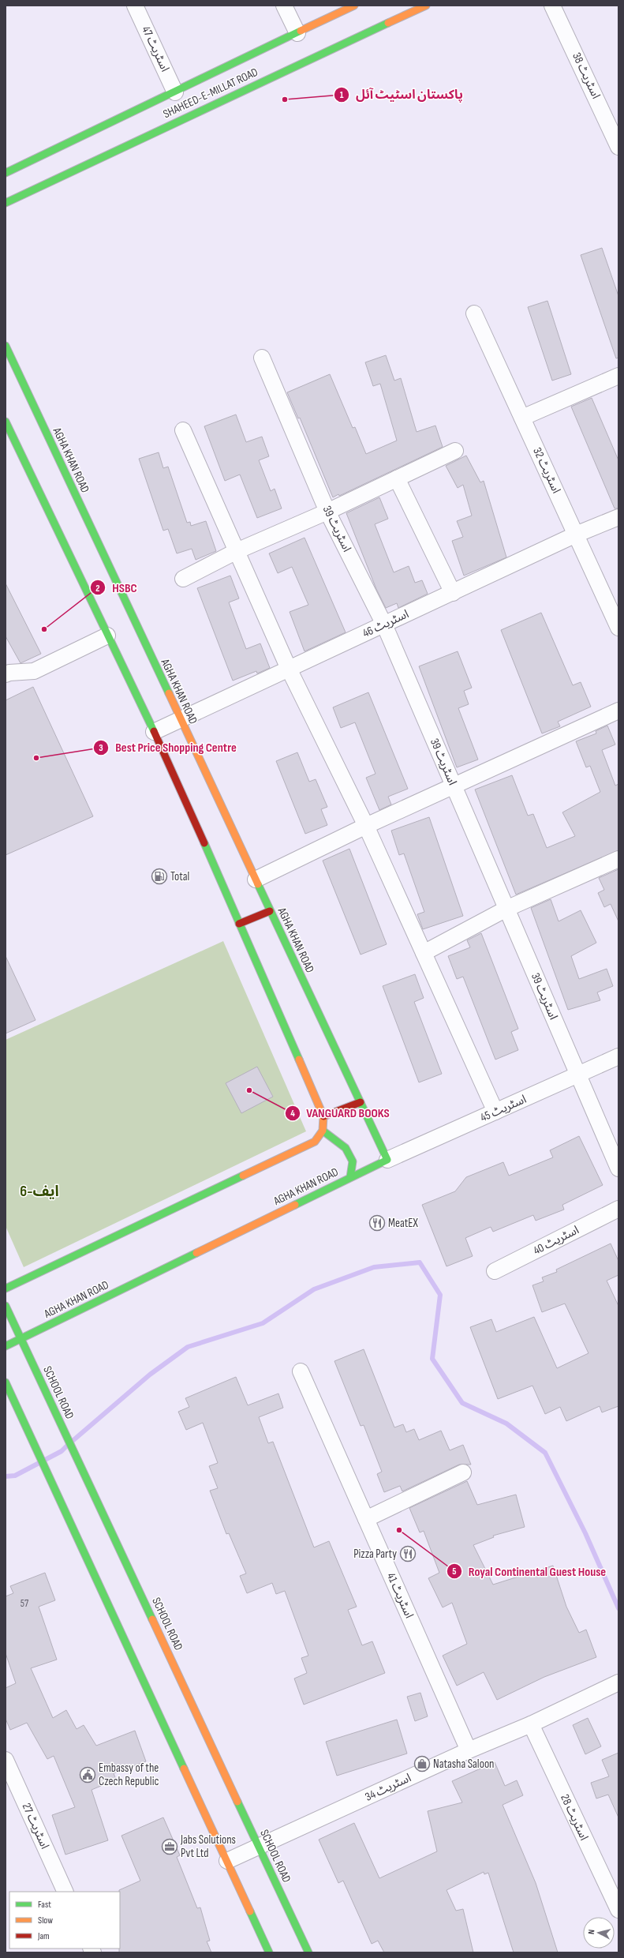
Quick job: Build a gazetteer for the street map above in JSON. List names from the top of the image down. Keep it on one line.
{"streets":{"street":["اسٹریٹ 47","اسٹریٹ 38","SHAHEED-E-MILLAT ROAD","AGHA KHAN ROAD","اسٹریٹ 32","اسٹریٹ 39","اسٹریٹ 46","اسٹریٹ 45","اسٹریٹ 40","SCHOOL ROAD","اسٹریٹ 41","اسٹریٹ 34","اسٹریٹ 28","اسٹریٹ 27"]},"crossings":[["اسٹریٹ 47","SHAHEED-E-MILLAT ROAD"],["AGHA KHAN ROAD","اسٹریٹ 46"],["AGHA KHAN ROAD","اسٹریٹ 45"],["AGHA KHAN ROAD","SCHOOL ROAD"],["اسٹریٹ 32","اسٹریٹ 46"],["اسٹریٹ 39","اسٹریٹ 46"],["اسٹریٹ 39","اسٹریٹ 45"],["SCHOOL ROAD","اسٹریٹ 34"],["اسٹریٹ 41","اسٹریٹ 34"],["اسٹریٹ 34","اسٹریٹ 28"]],"districts":["ایف-6"],"places":{"other":["پاکستان اسٹیٹ آئل","HSBC","Best Price Shopping Centre","VANGUARD BOOKS","Royal Continental Guest House"],"fuel station":["Total"],"restaurant":["MeatEX","Pizza Party"],"shop":["Natasha Saloon"],"public building":["Embassy of the Czech Republic"],"office":["Jabs Solutions Pvt Ltd"]},"house_numbers":["57"],"legend":["Fast","Slow","Jam"],"north":"left"}
